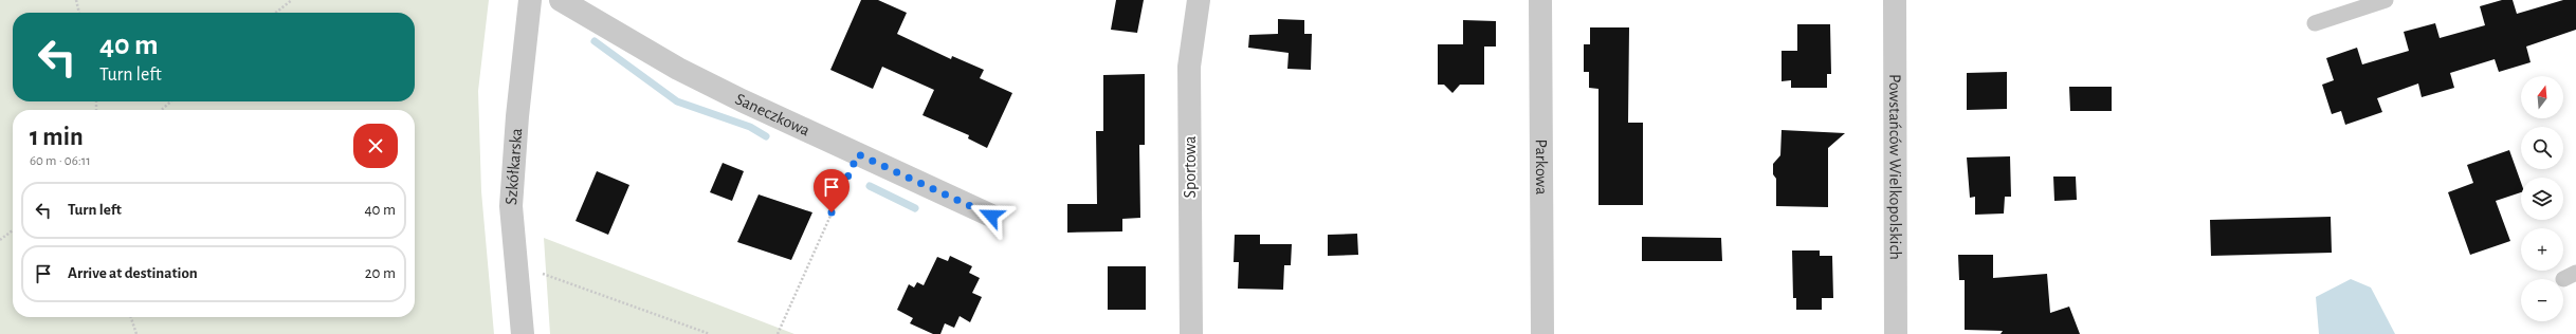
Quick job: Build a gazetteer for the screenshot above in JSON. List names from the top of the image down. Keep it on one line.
{"streets":{"street":["Saneczkowa","Szkółkarska","Sportowa","Parkowa","Powstańców Wielkopolskich"]},"north":"top","page":{"turn":["40 m","Turn left"],"map_buttons":["+","−"],"heading":["1 min","60 m · 06:11"],"list":[{"name":"Turn left","value":"40 m"},{"name":"Arrive at destination","value":"20 m"}]}}
